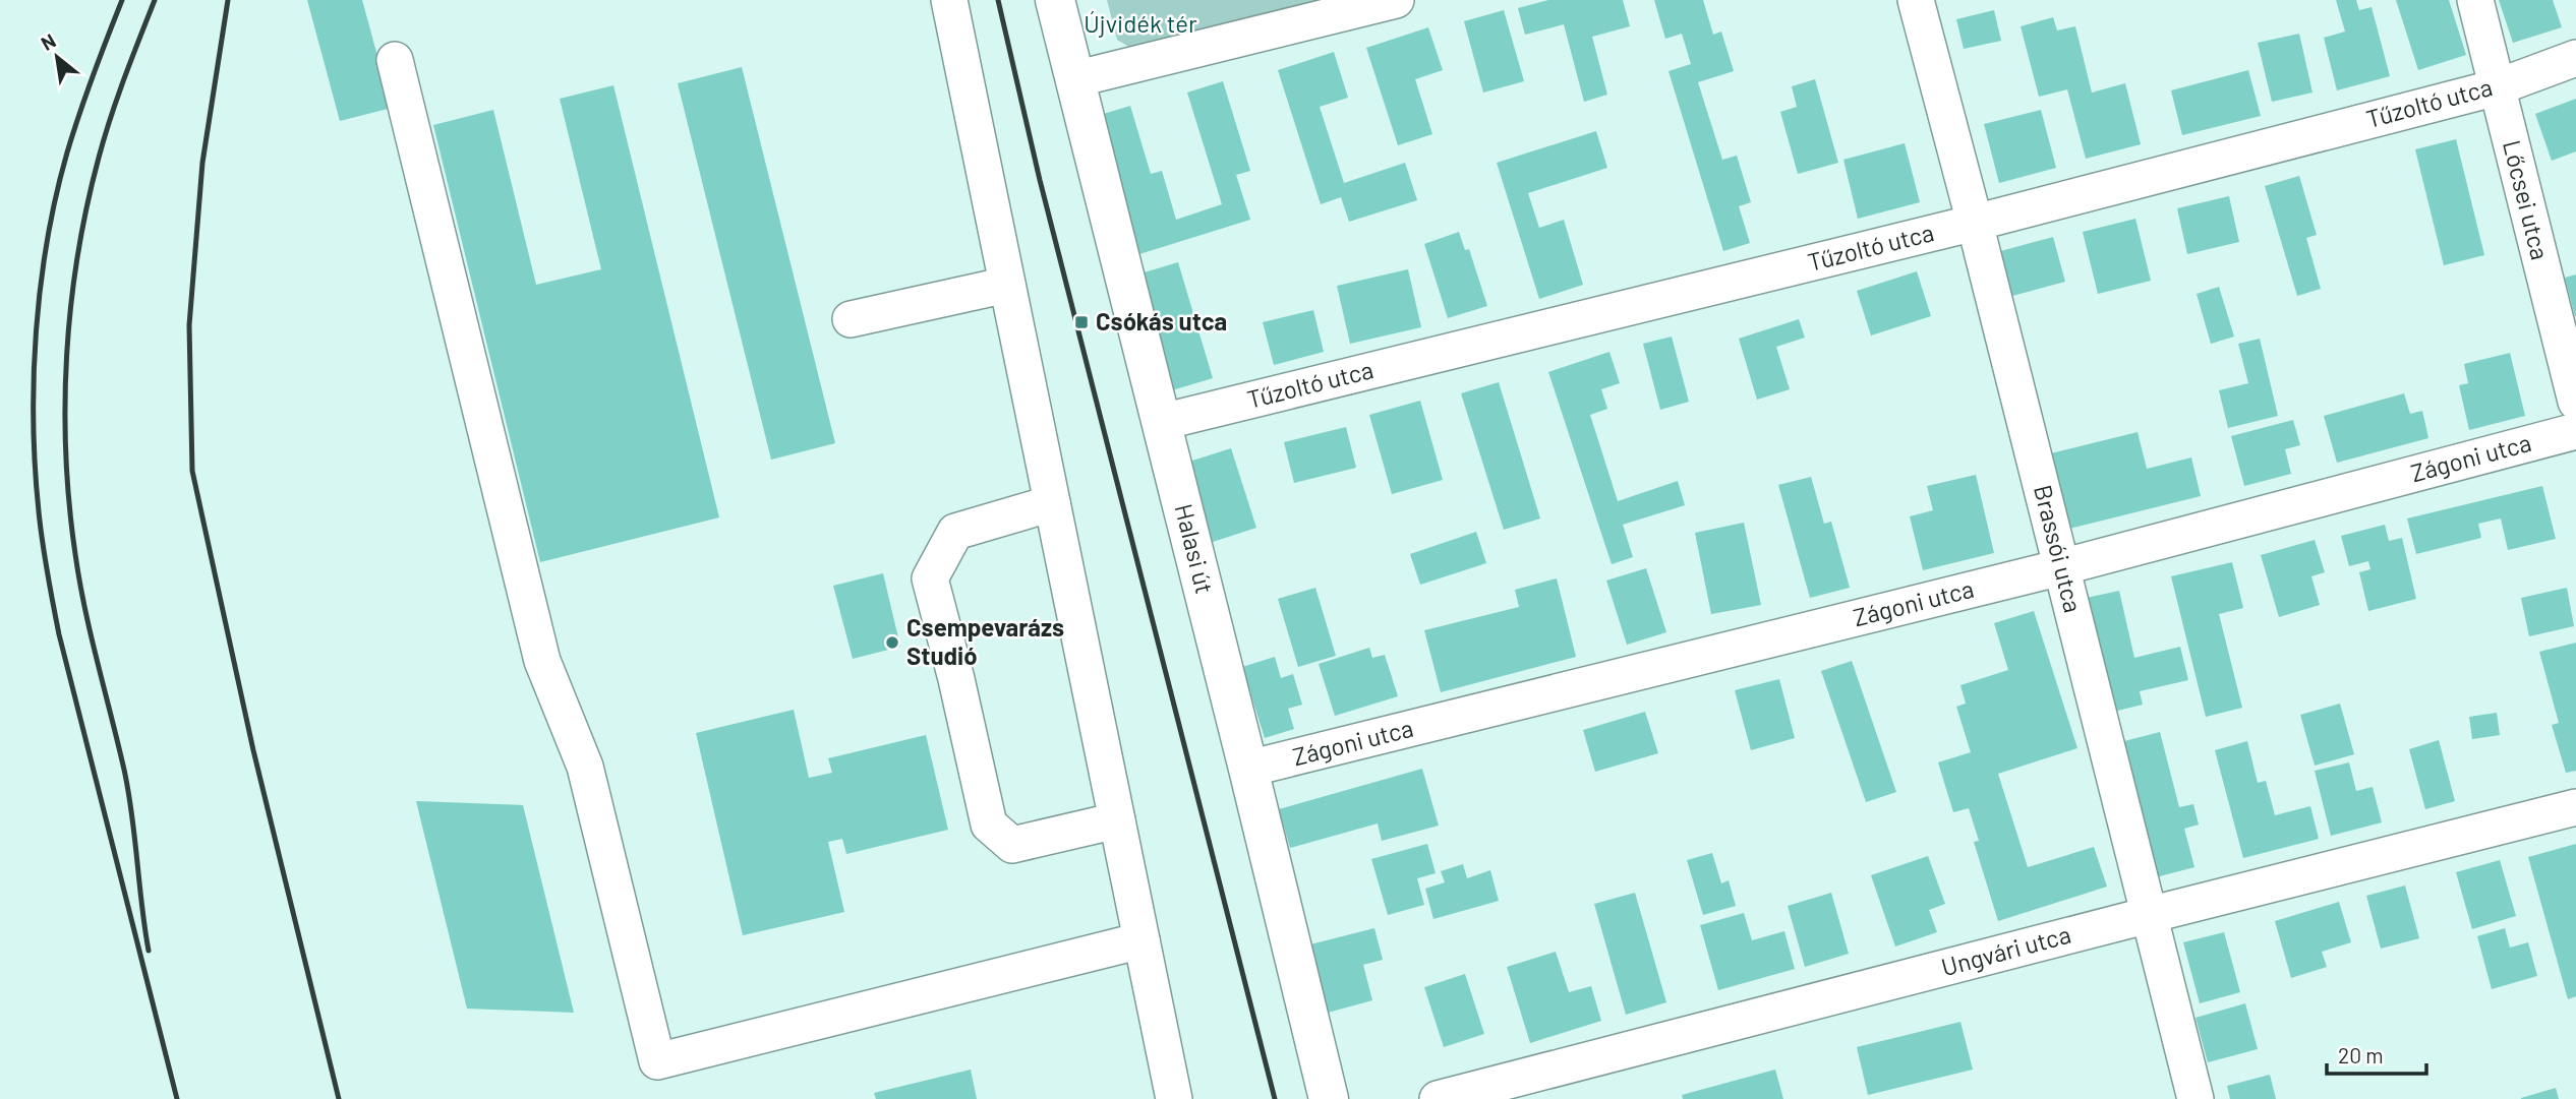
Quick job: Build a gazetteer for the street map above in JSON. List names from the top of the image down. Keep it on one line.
{"streets":{"main road":["Halasi út"],"street":["Tűzoltó utca","Lőcsei utca","Zágoni utca","Brassói utca","Ungvári utca"]},"crossings":[["Tűzoltó utca","Lőcsei utca"],["Tűzoltó utca","Halasi út"],["Tűzoltó utca","Brassói utca"],["Zágoni utca","Halasi út"],["Zágoni utca","Brassói utca"],["Brassói utca","Ungvári utca"]],"parks":["Újvidék tér"],"places":{"transit":["Csókás utca"],"other":["Csempevarázs Studió"]},"scale_bar":"20 m","north":"top left"}
